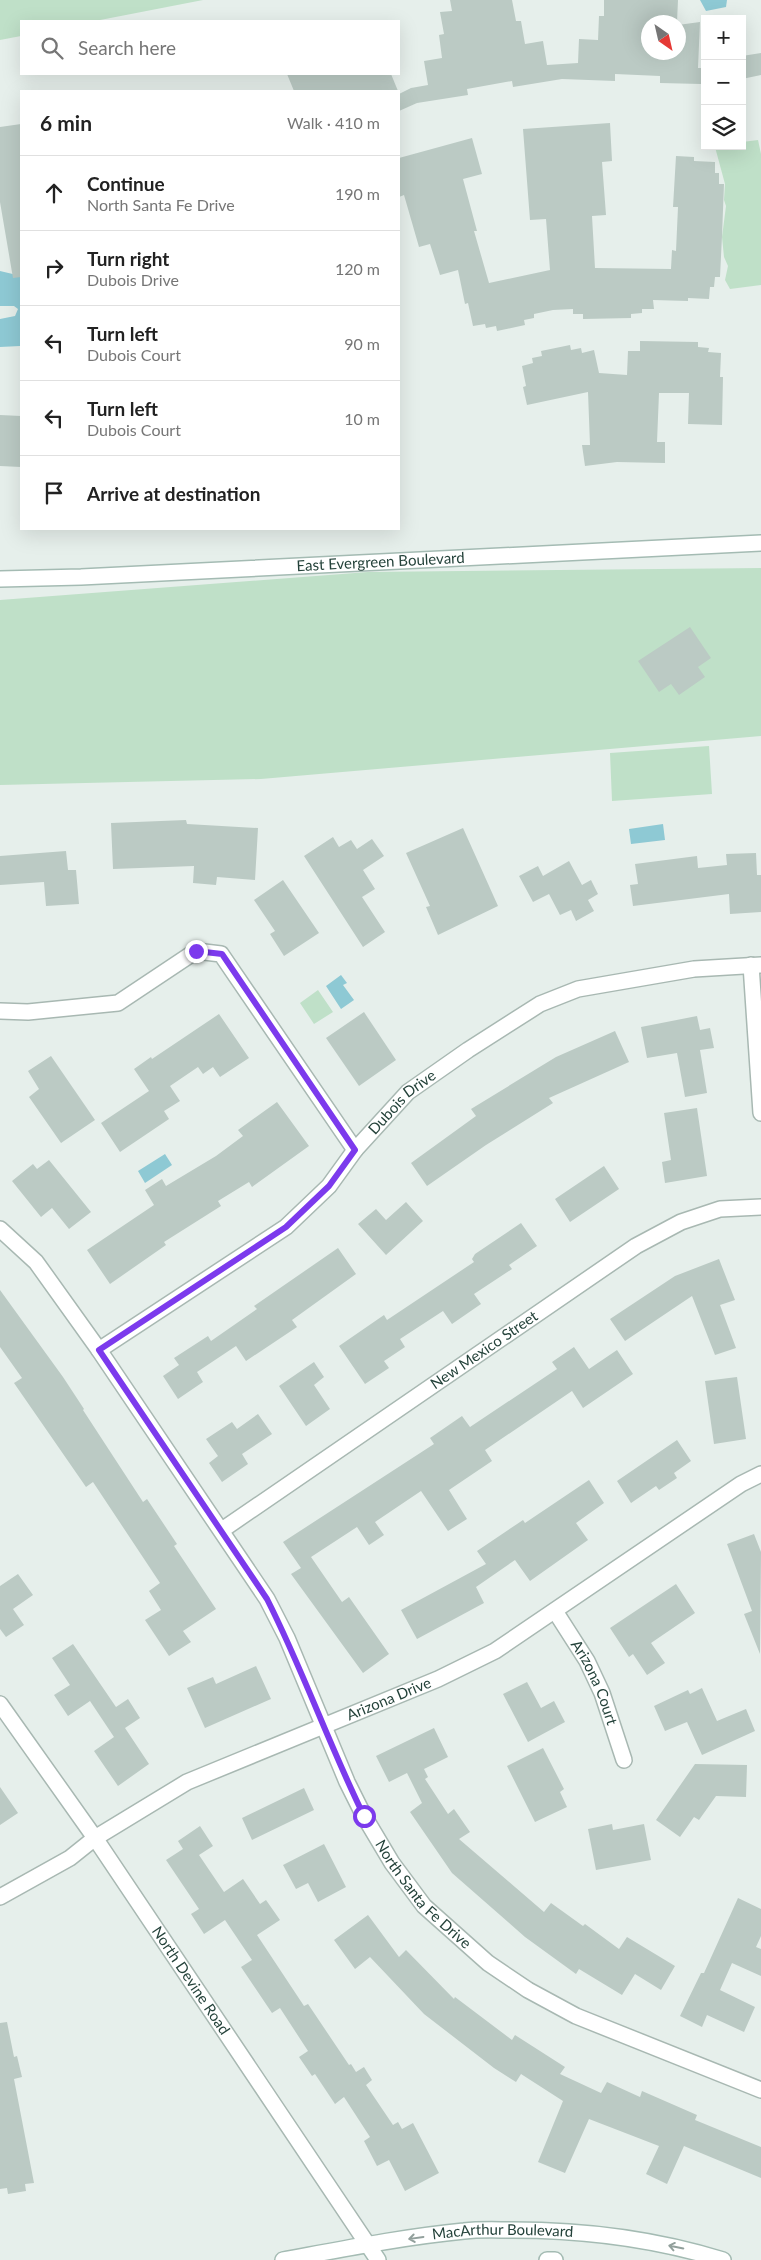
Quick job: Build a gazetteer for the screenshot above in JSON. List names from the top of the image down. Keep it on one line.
{"streets":{"street":["East Evergreen Boulevard","Dubois Drive","New Mexico Street","Arizona Court","Arizona Drive","North Santa Fe Drive","North Devine Road","MacArthur Boulevard"]},"crossings":[["Dubois Drive","North Santa Fe Drive"],["New Mexico Street","North Santa Fe Drive"],["Arizona Court","Arizona Drive"],["Arizona Drive","North Santa Fe Drive"],["Arizona Drive","North Devine Road"],["North Devine Road","MacArthur Boulevard"]],"one_way":["MacArthur Boulevard"],"north":"bottom right","page":{"map_buttons":["+","−"],"search":"Search here","heading":["6 min","Walk · 410 m"],"list":[["Continue","North Santa Fe Drive","190 m"],["Turn right","Dubois Drive","120 m"],["Turn left","Dubois Court","90 m"],["Turn left","Dubois Court","10 m"],"Arrive at destination"]}}
